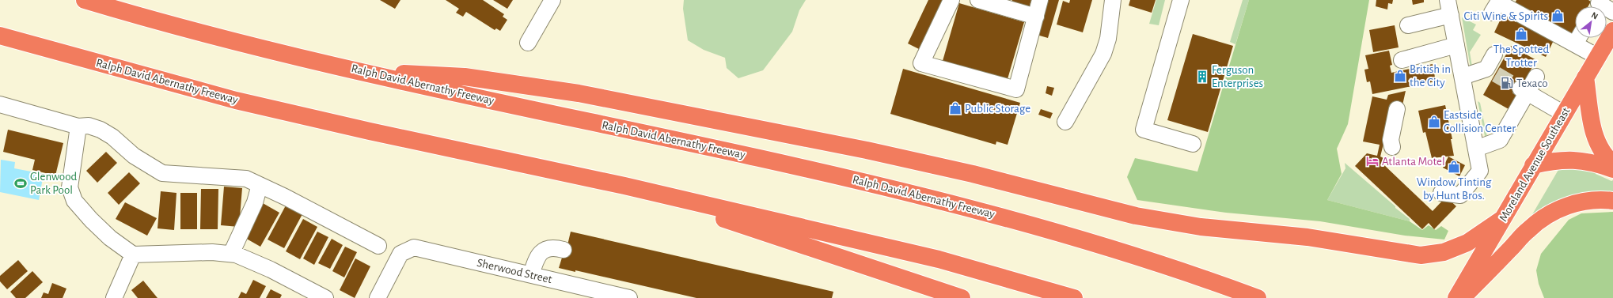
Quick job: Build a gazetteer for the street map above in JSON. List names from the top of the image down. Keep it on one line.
{"streets":{"highway":["Ralph David Abernathy Freeway","Moreland Avenue Southeast"],"street":["Sherwood Street"]},"places":{"shop":["Citi Wine & Spirits","The Spotted Trotter","British in the City","Public Storage","Eastside Collision Center","Window Tinting by Hunt Bros."],"building":["Ferguson Enterprises"],"fuel station":["Texaco"],"hotel":["Atlanta Motel"],"sports":["Glenwood Park Pool"]},"north":"top right"}
